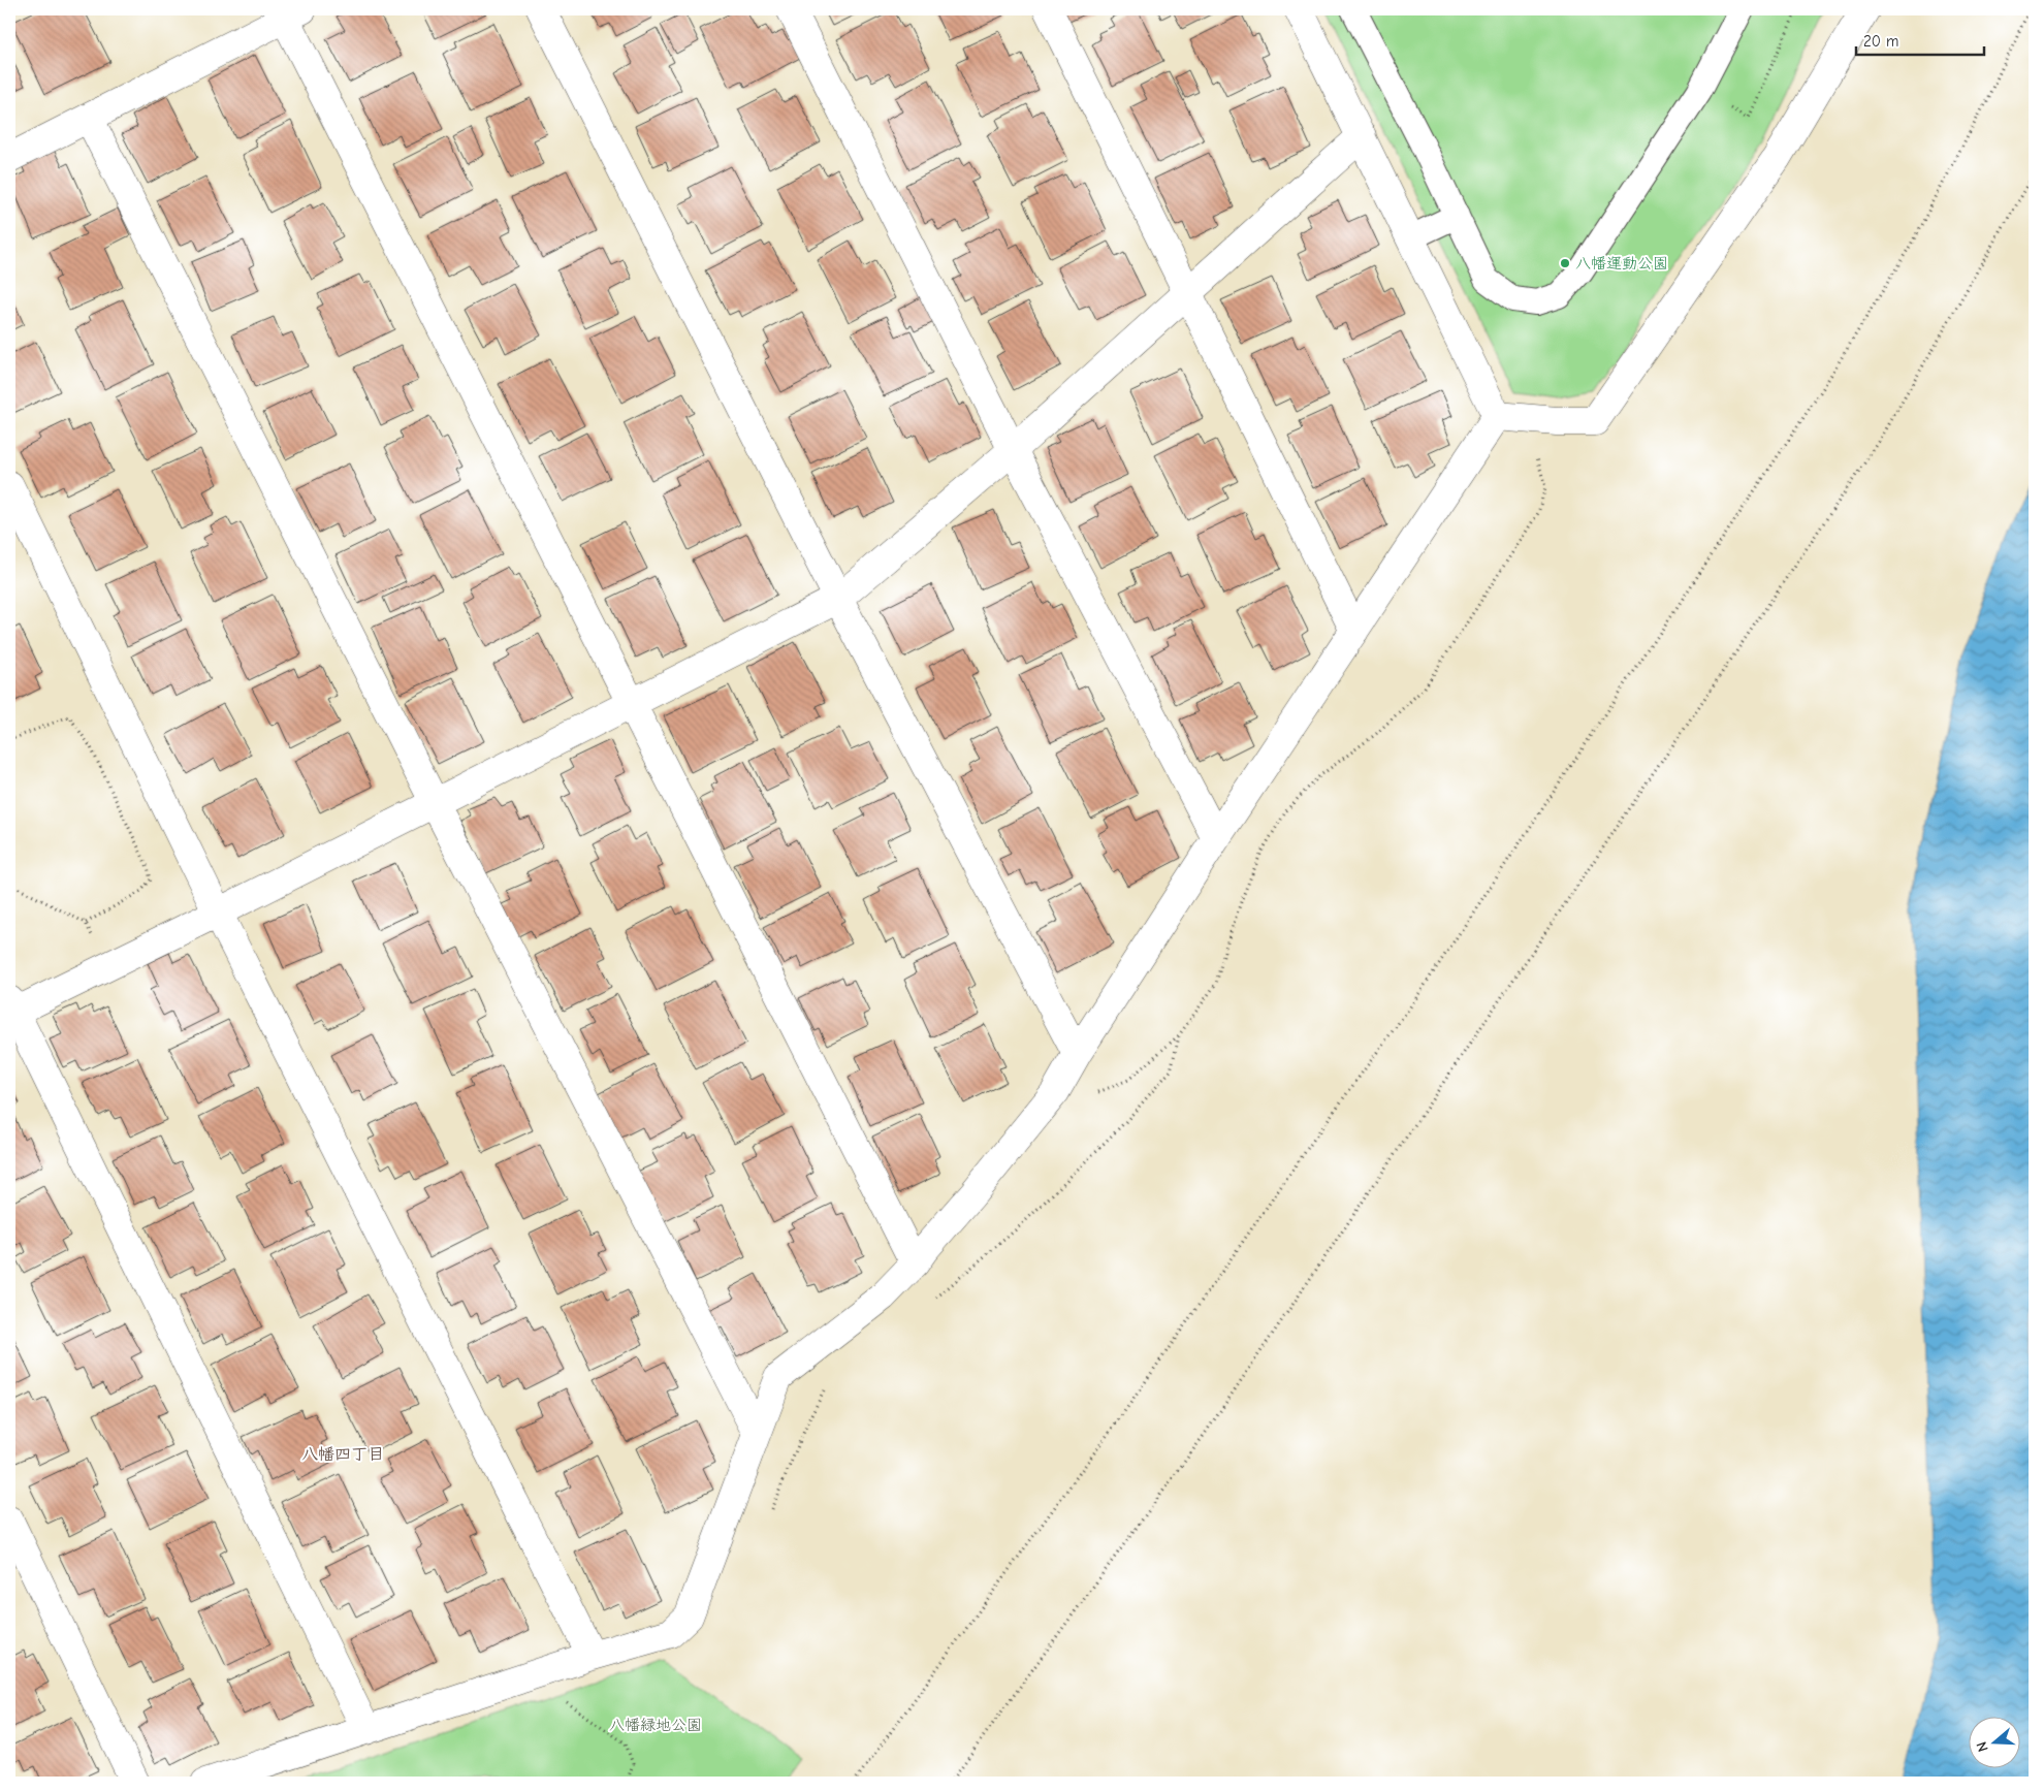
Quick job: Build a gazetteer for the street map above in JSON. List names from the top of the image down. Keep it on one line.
{"districts":["八幡四丁目"],"parks":["八幡緑地公園"],"places":["八幡運動公園"],"scale_bar":"20 m","north":"left"}
